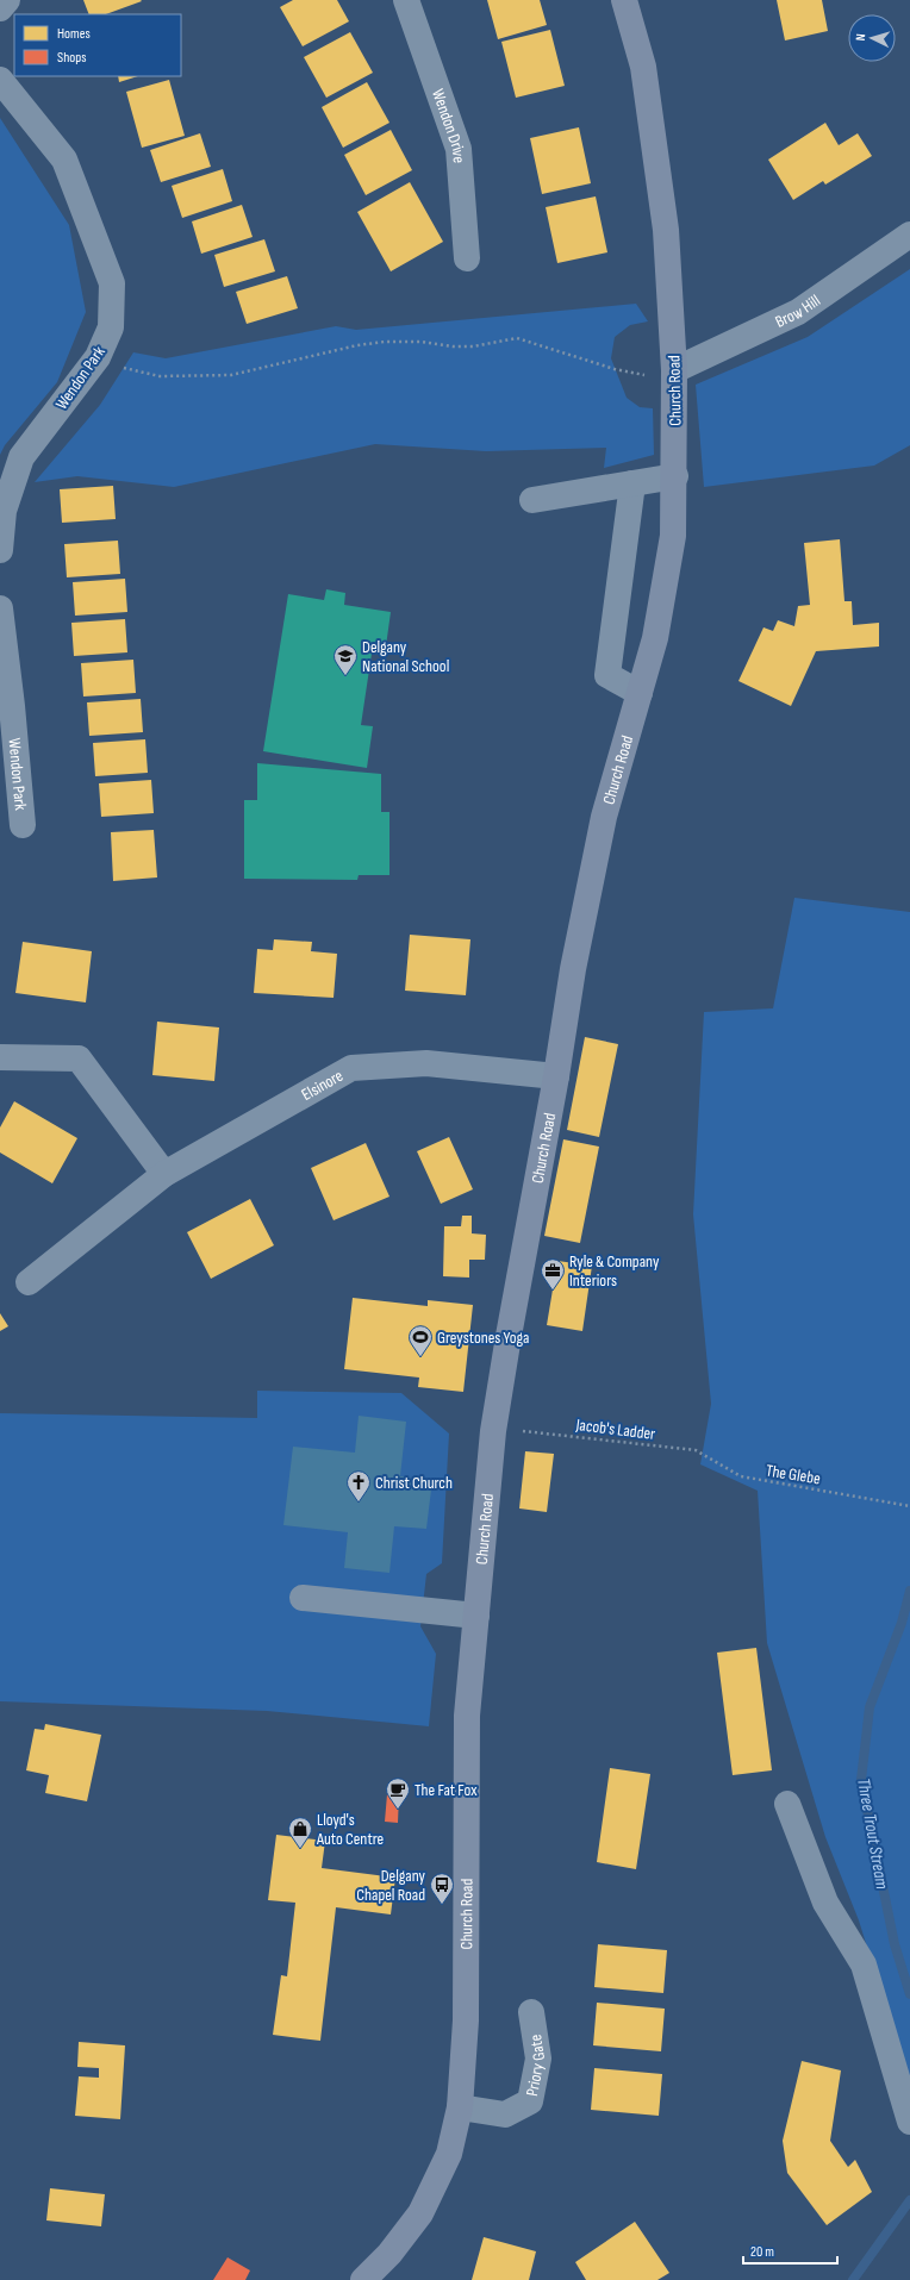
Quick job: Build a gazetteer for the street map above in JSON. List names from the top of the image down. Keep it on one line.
{"streets":{"main road":["Church Road"],"street":["Wendon Drive","Brow Hill","Wendon Park","Elsinore","Priory Gate"],"path":["Jacob's Ladder","The Glebe"]},"crossings":[["Brow Hill","Church Road"],["Church Road","Elsinore"],["Church Road","Priory Gate"],["Jacob's Ladder","The Glebe"]],"water":["Three Trout Stream"],"places":{"school or university":["Delgany National School"],"office":["Ryle & Company Interiors"],"sports":["Greystones Yoga"],"church":["Christ Church"],"cafe":["The Fat Fox"],"shop":["Lloyd's Auto Centre"],"bus stop":["Delgany Chapel Road"]},"legend":["Homes","Shops"],"scale_bar":"20 m","north":"left"}
